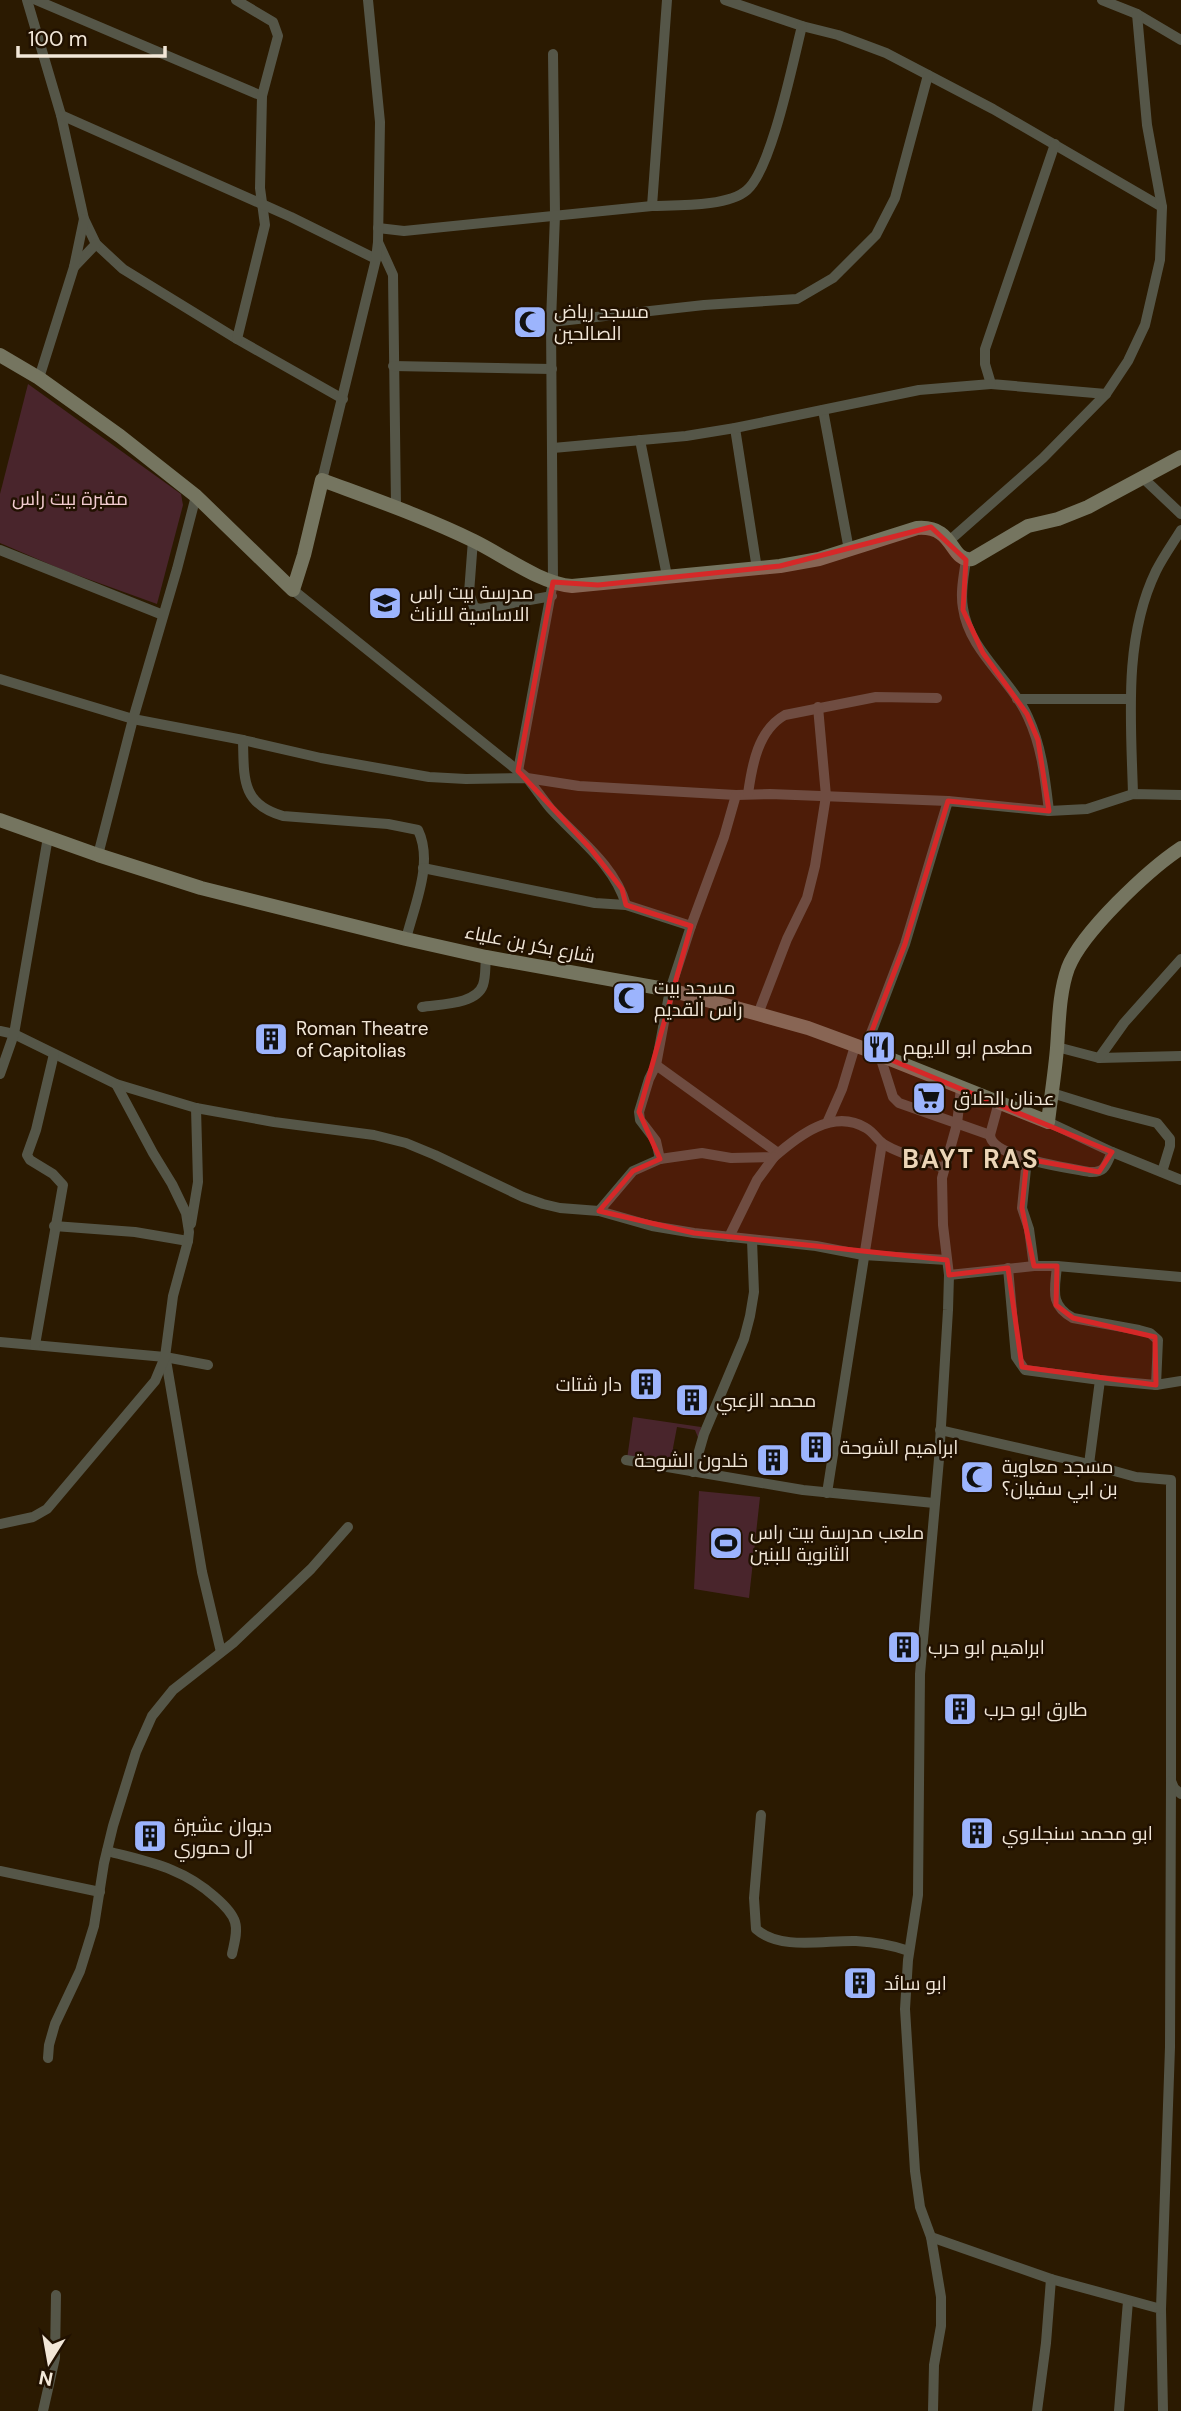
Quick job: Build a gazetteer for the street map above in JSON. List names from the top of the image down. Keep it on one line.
{"streets":{"street":["شارع بكر بن علياء"]},"districts":["BAYT RAS"],"parks":["مقبرة بيت راس"],"places":{"mosque":["مسجد رياض الصالحين","مسجد بيت راس القديم","مسجد معاوية بن ابي سفيان؟"],"school or university":["مدرسة بيت راس الاساسية للاناث"],"building":["Roman Theatre of Capitolias","دار شتات","محمد الزعبي","ابراهيم الشوحة","خلدون الشوحة","ابراهيم ابو حرب","طارق ابو حرب","ابو محمد سنجلاوي","ديوان عشيرة ال حموري","ابو سائد"],"restaurant":["مطعم ابو الايهم"],"supermarket":["عدنان الحلاق"],"sports":["ملعب مدرسة بيت راس الثانوية للبنين"]},"scale_bar":"100 m","north":"bottom"}
